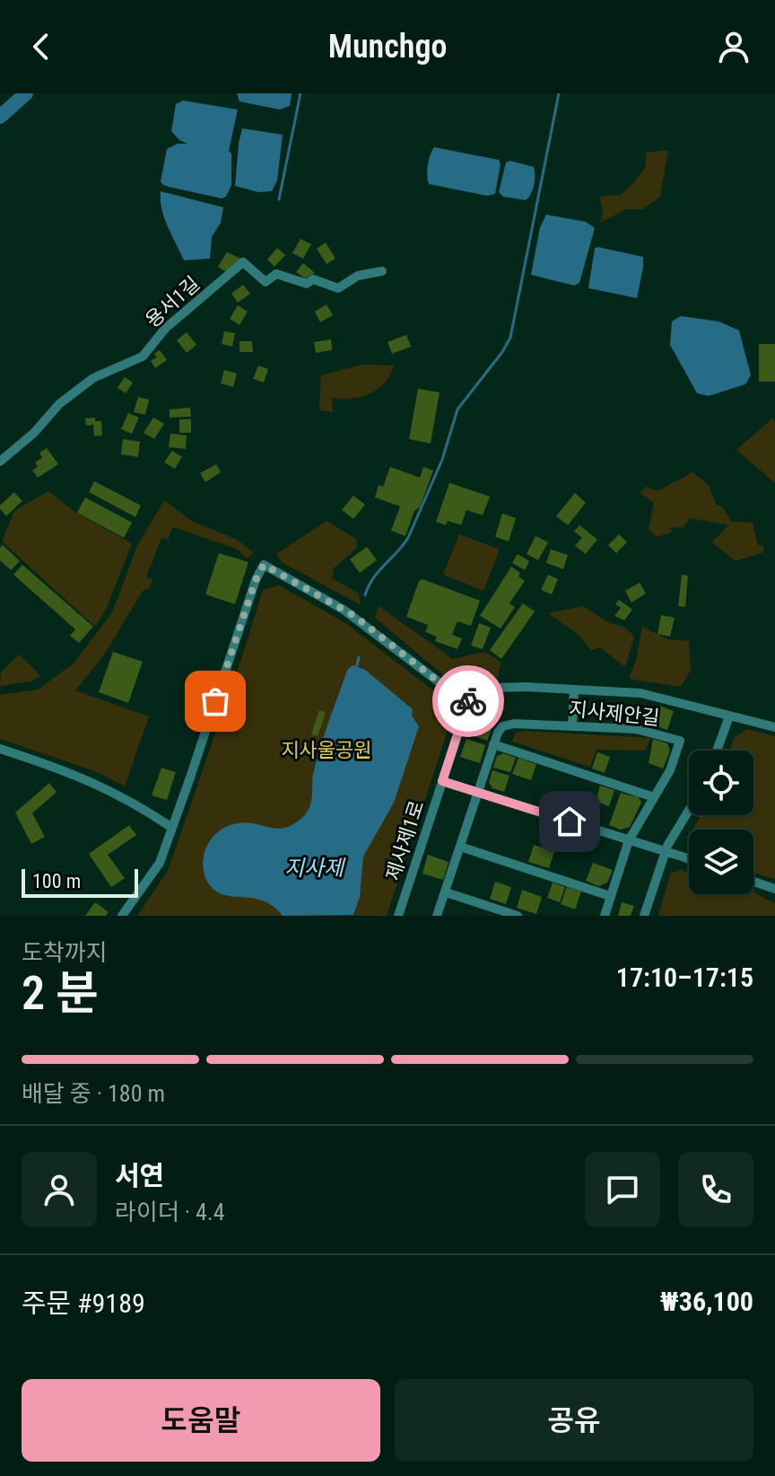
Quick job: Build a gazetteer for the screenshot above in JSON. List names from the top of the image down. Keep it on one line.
{"streets":{"street":["용서1길","지사제안길","제사제1로"]},"water":["지사제"],"parks":["지사울공원"],"scale_bar":"100 m","page":{"header":"Munchgo","scale":"100 m","heading":["2 분","도착까지","17:10–17:15"],"panel":["서연","라이더 · 4.4","주문 #9189","₩36,100"],"bar":"배달 중 · 180 m","buttons":["도움말","공유"]}}
